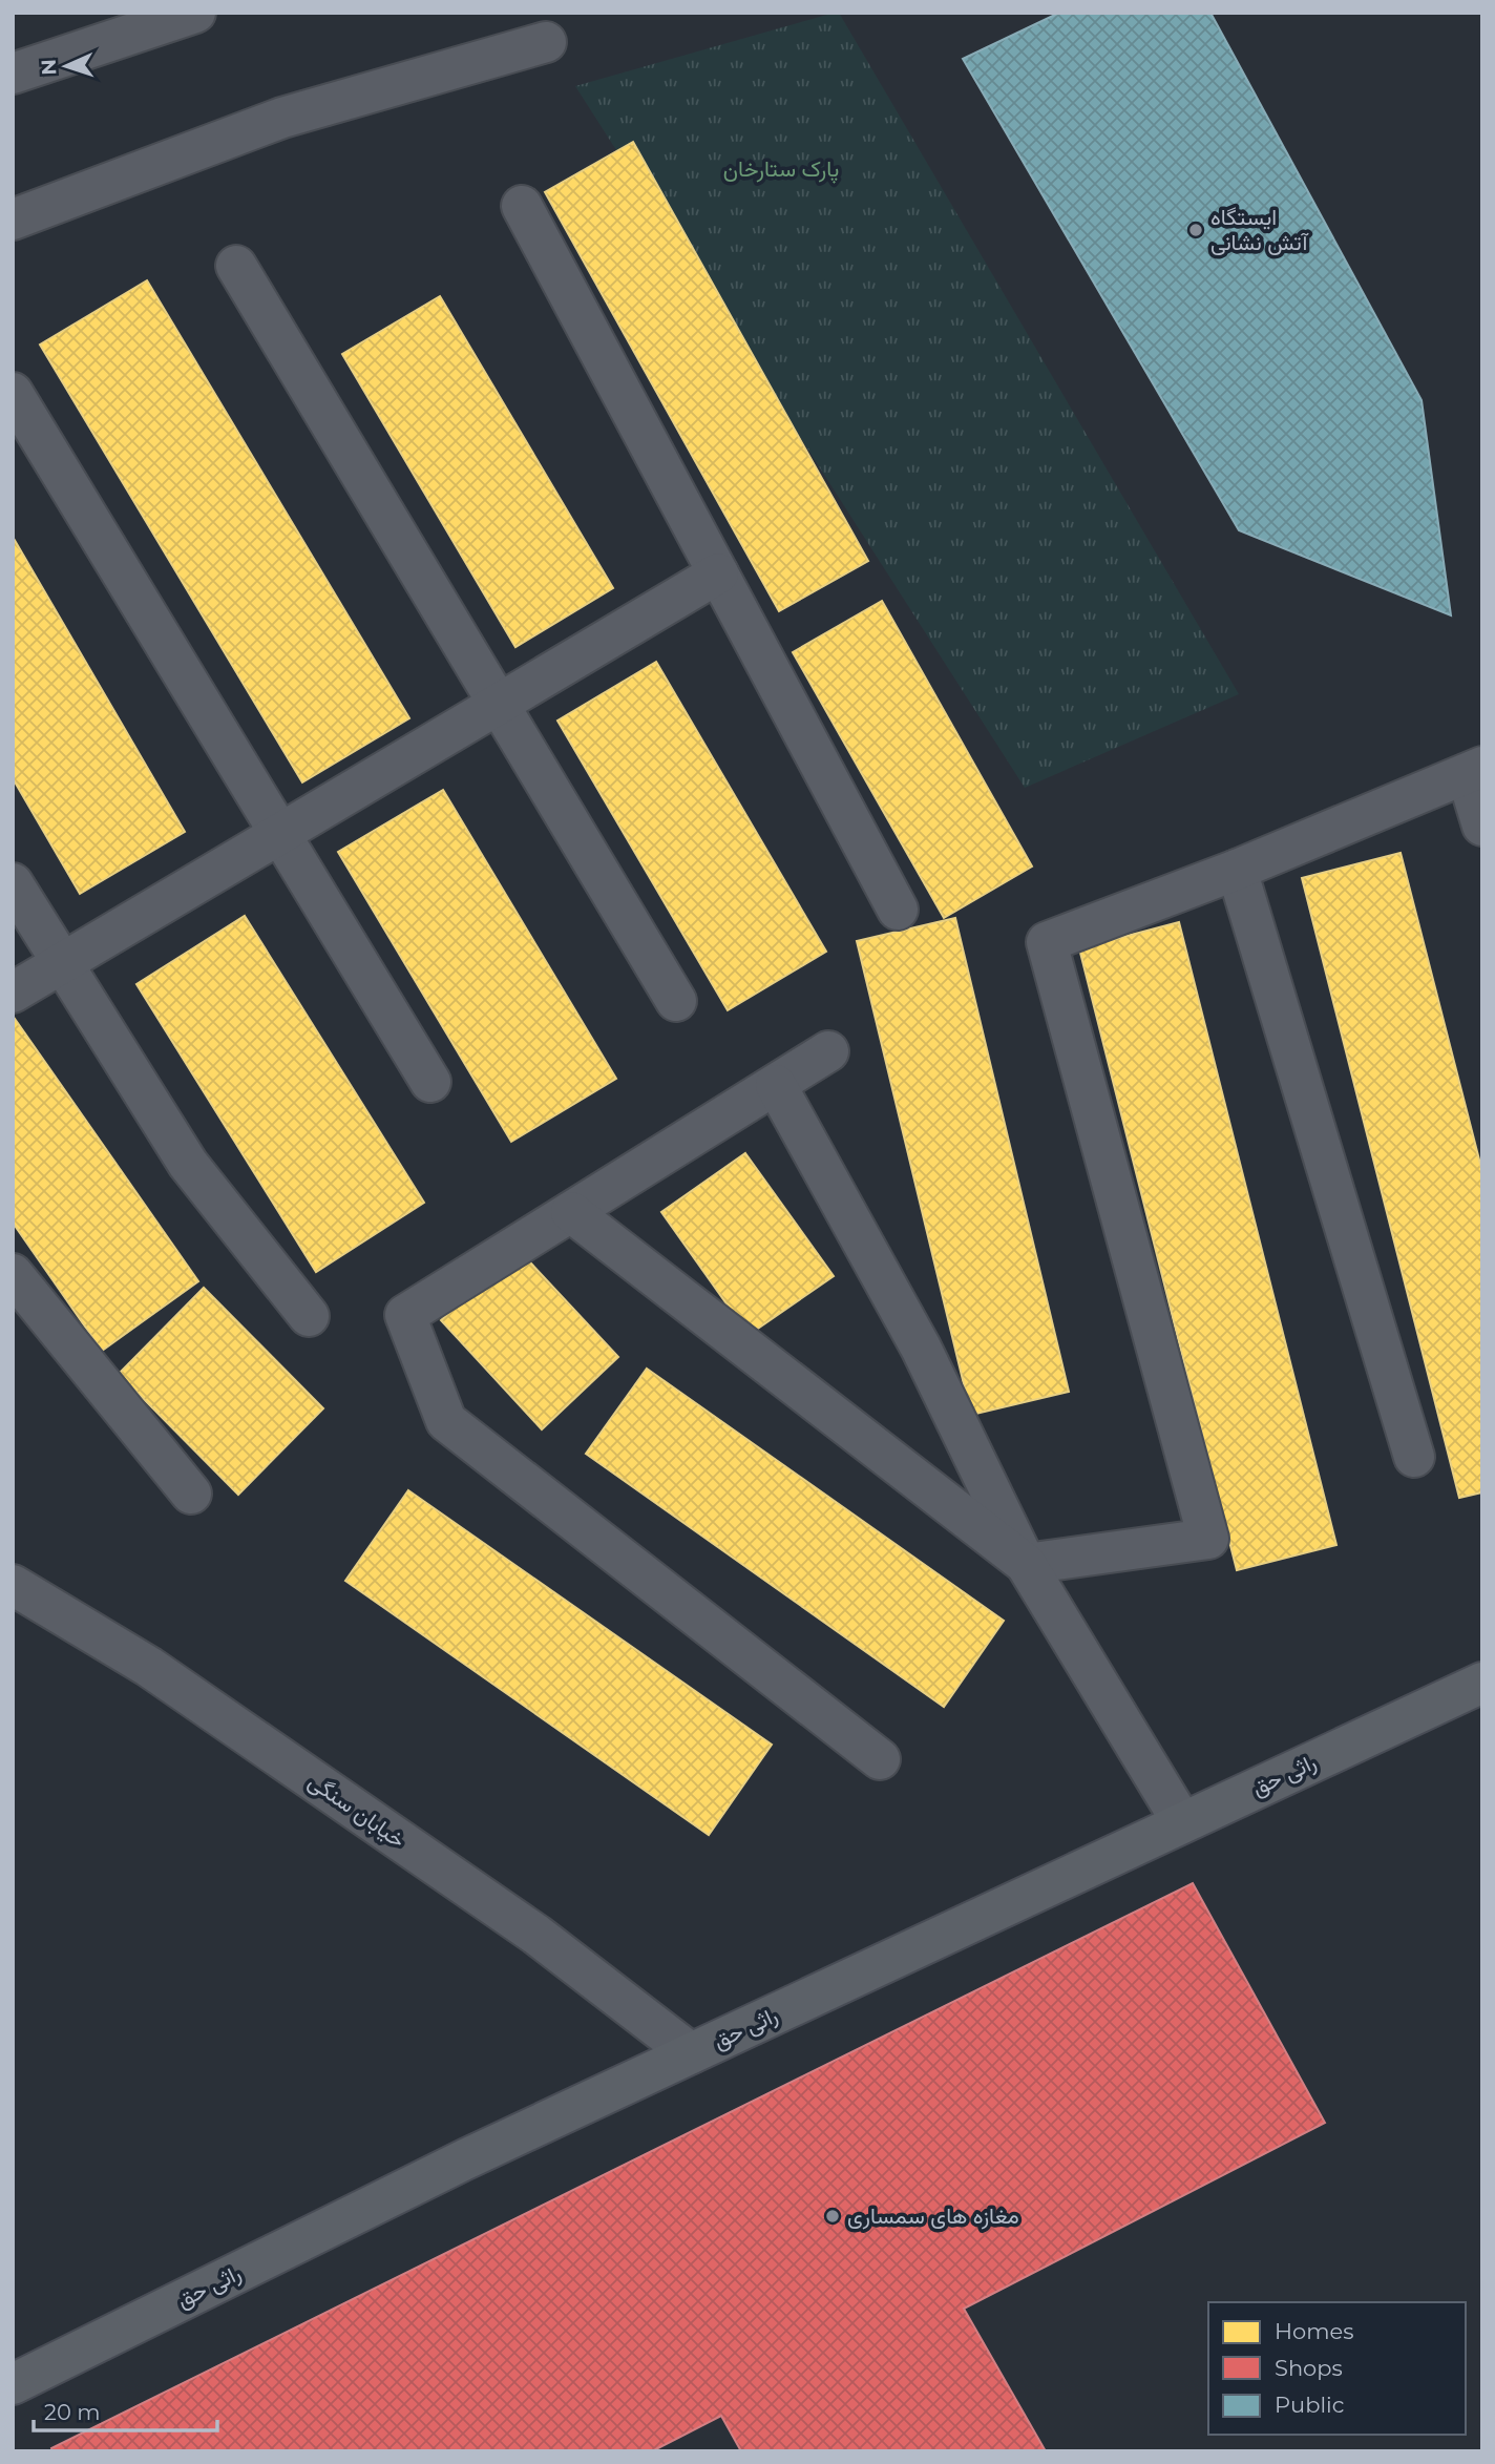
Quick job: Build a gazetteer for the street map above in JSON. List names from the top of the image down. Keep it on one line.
{"streets":{"main road":["راثی حق"],"street":["خیابان سنگی"]},"crossings":[["راثی حق","خیابان سنگی"]],"parks":["پارک ستارخان"],"places":["ایستگاه آتش نشانی","مغازه های سمساری"],"legend":["Homes","Shops","Public"],"scale_bar":"20 m","north":"left"}
